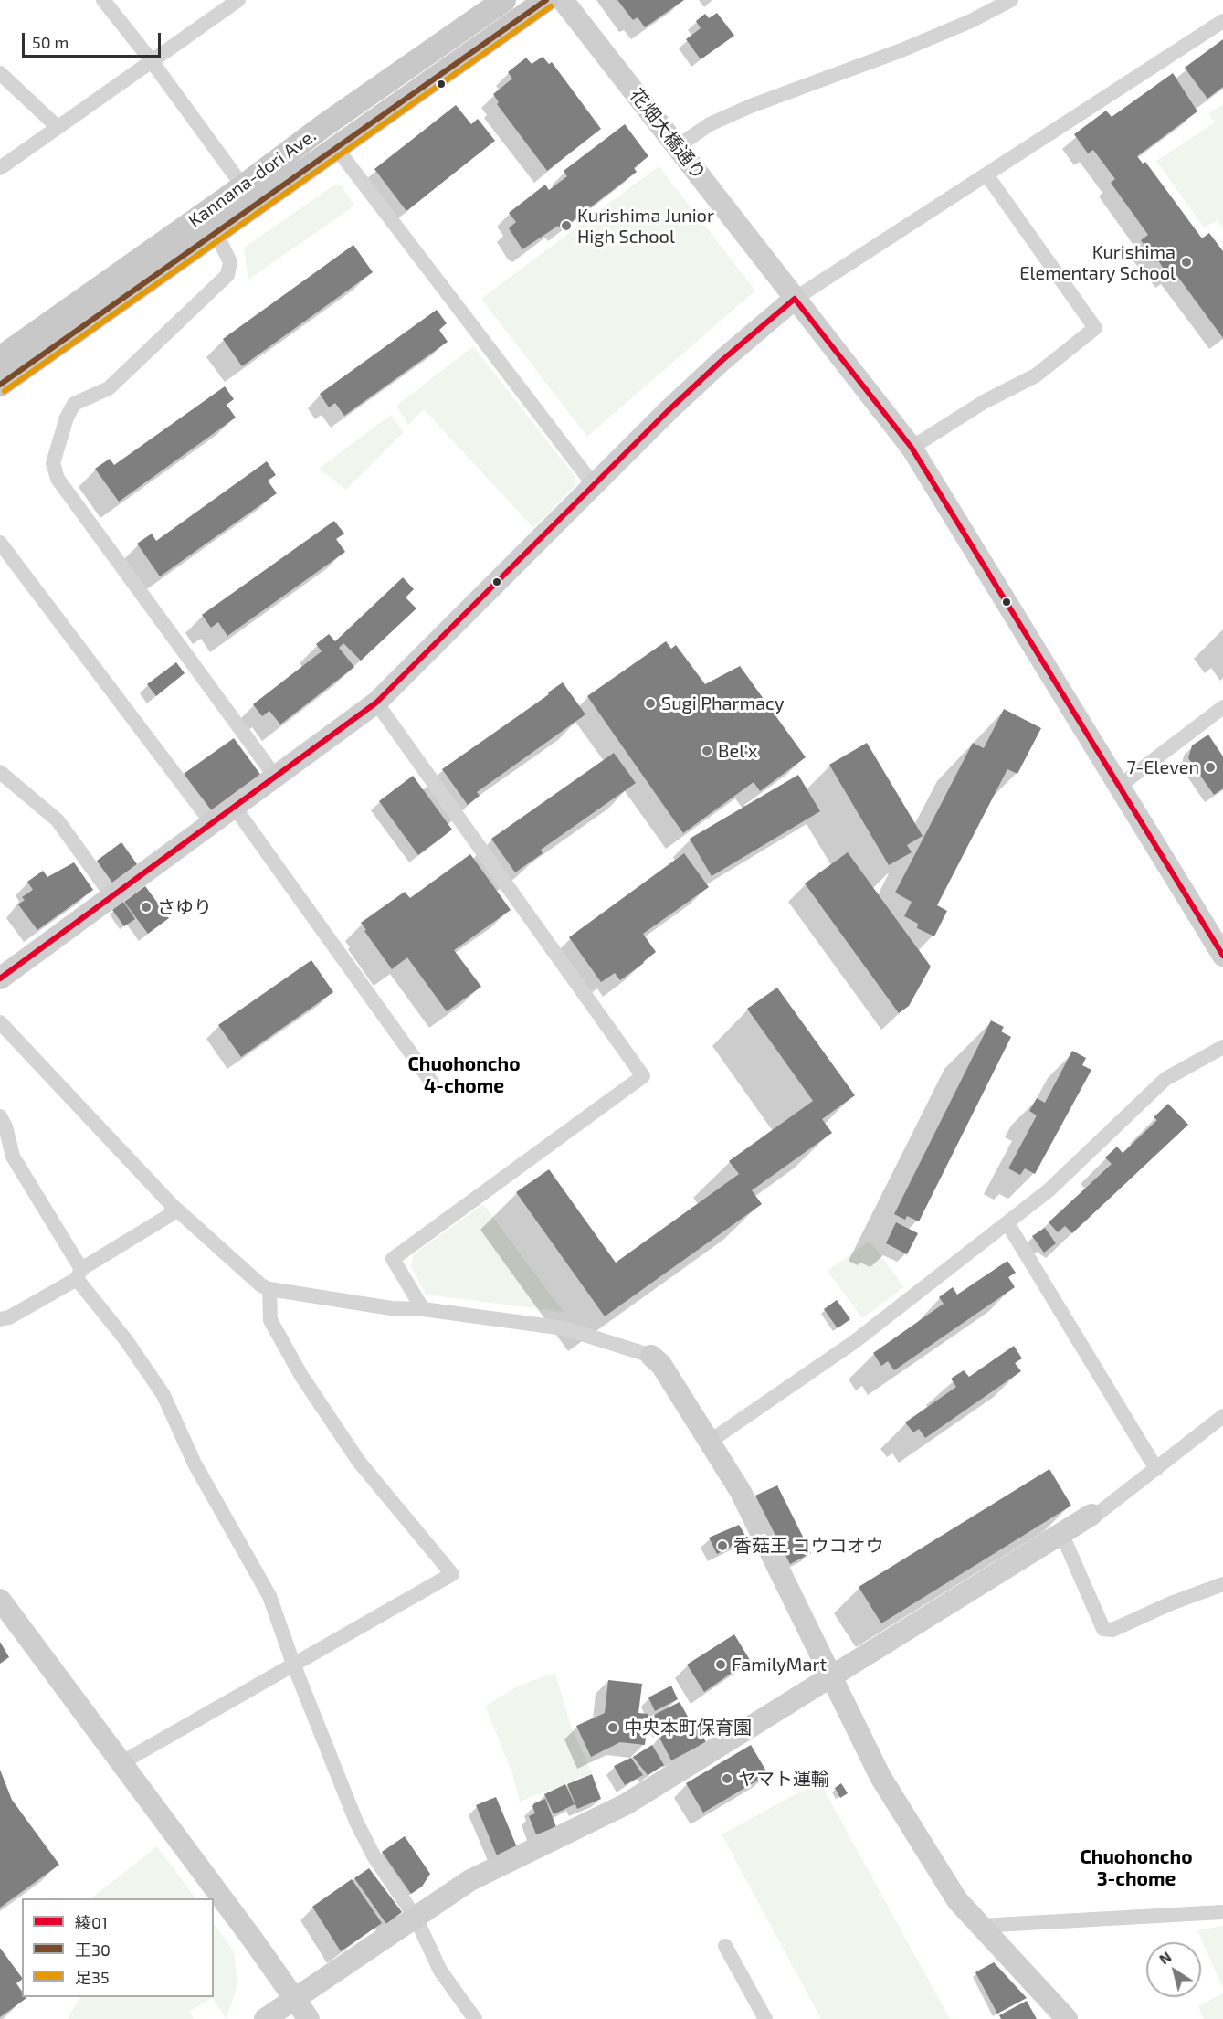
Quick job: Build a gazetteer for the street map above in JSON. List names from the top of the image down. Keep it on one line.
{"streets":{"main road":["Kannana-dori Ave."],"street":["花畑大橋通り"]},"districts":["Chuohoncho 4-chome","Chuohoncho 3-chome"],"places":["Kurishima Junior High School","Kurishima Elementary School","Sugi Pharmacy","Bel'x","7-Eleven","さゆり","香菇王 コウコオウ","FamilyMart","中央本町保育園","ヤマト運輸"],"lines":["transit line 王30","transit line 足35","transit line 綾01"],"legend":["綾01","王30","足35"],"scale_bar":"50 m","north":"top left"}
